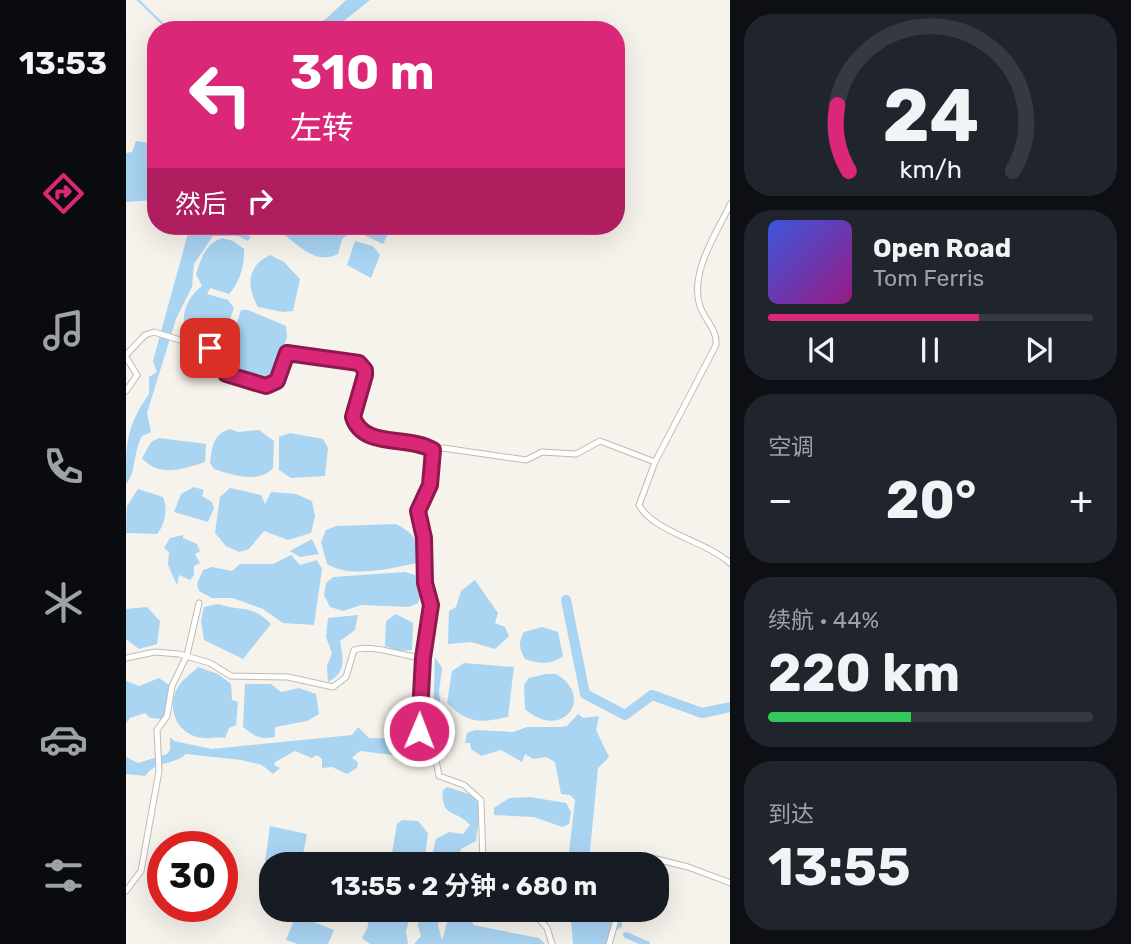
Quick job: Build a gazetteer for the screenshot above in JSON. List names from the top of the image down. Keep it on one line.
{"page":{"tabs":"13:53","turn":["310 m","左转"],"then":"然后","song":["Open Road","Tom Ferris"],"tile":["空调",["续航 · 44%","220 km"],["到达","13:55"]],"heat":["−","20°","+"],"limit":"30","trip":"13:55 · 2 分钟 · 680 m","gauge":["24","km/h"]}}
